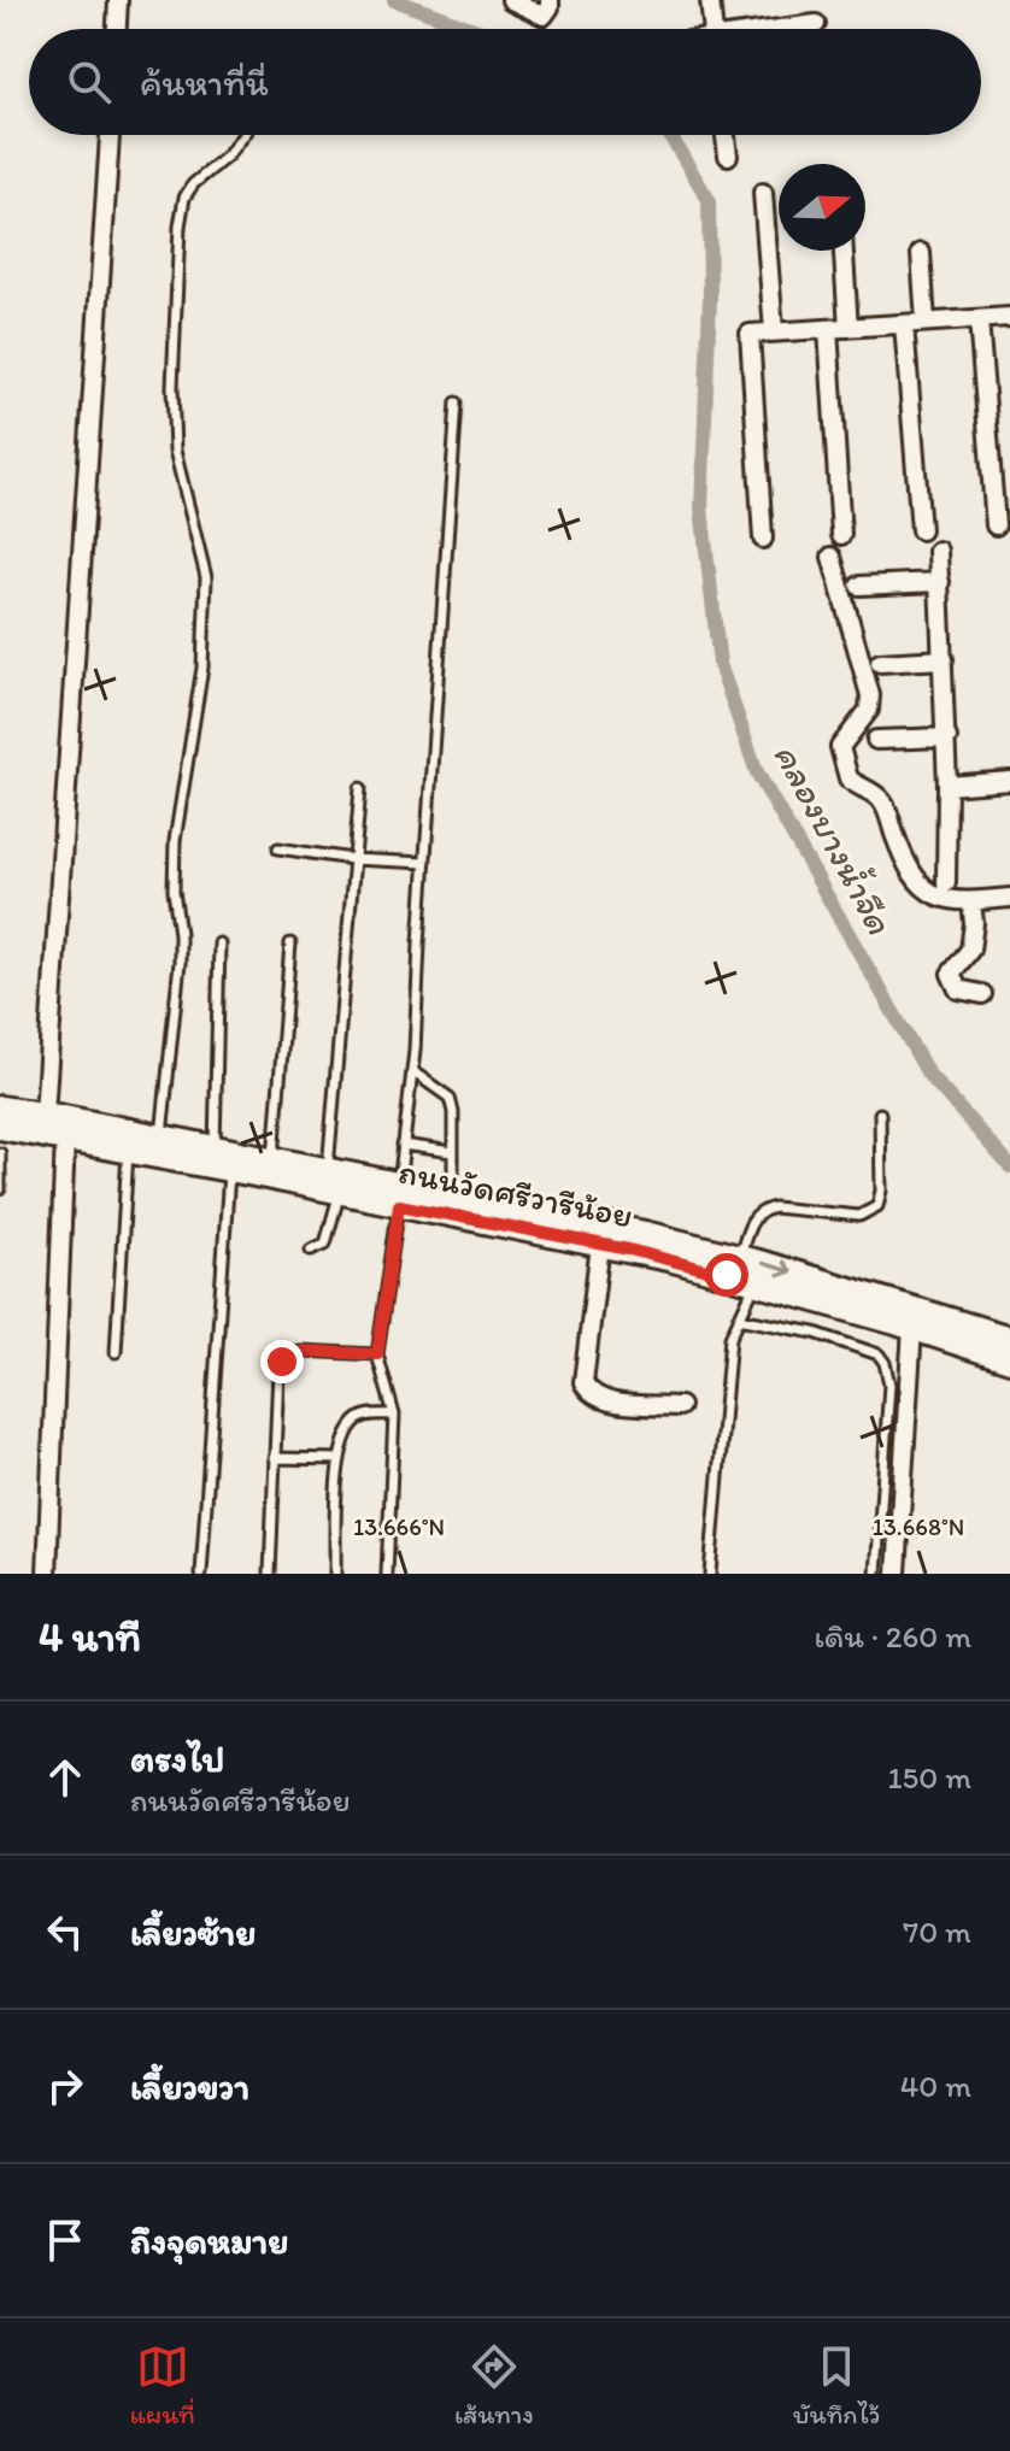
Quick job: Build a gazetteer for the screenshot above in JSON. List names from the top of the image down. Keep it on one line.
{"streets":{"main road":["ถนนวัดศรีวารีน้อย"]},"water":["คลองบางน้ำจืด"],"north":"right","page":{"search":"ค้นหาที่นี่","heading":["4 นาที","เดิน · 260 m"],"list":[["ตรงไป","ถนนวัดศรีวารีน้อย","150 m"],["เลี้ยวซ้าย","70 m"],["เลี้ยวขวา","40 m"],"ถึงจุดหมาย"],"nav":["แผนที่","เส้นทาง","บันทึกไว้"]},"coordinates":["13.666°N","13.668°N"]}
